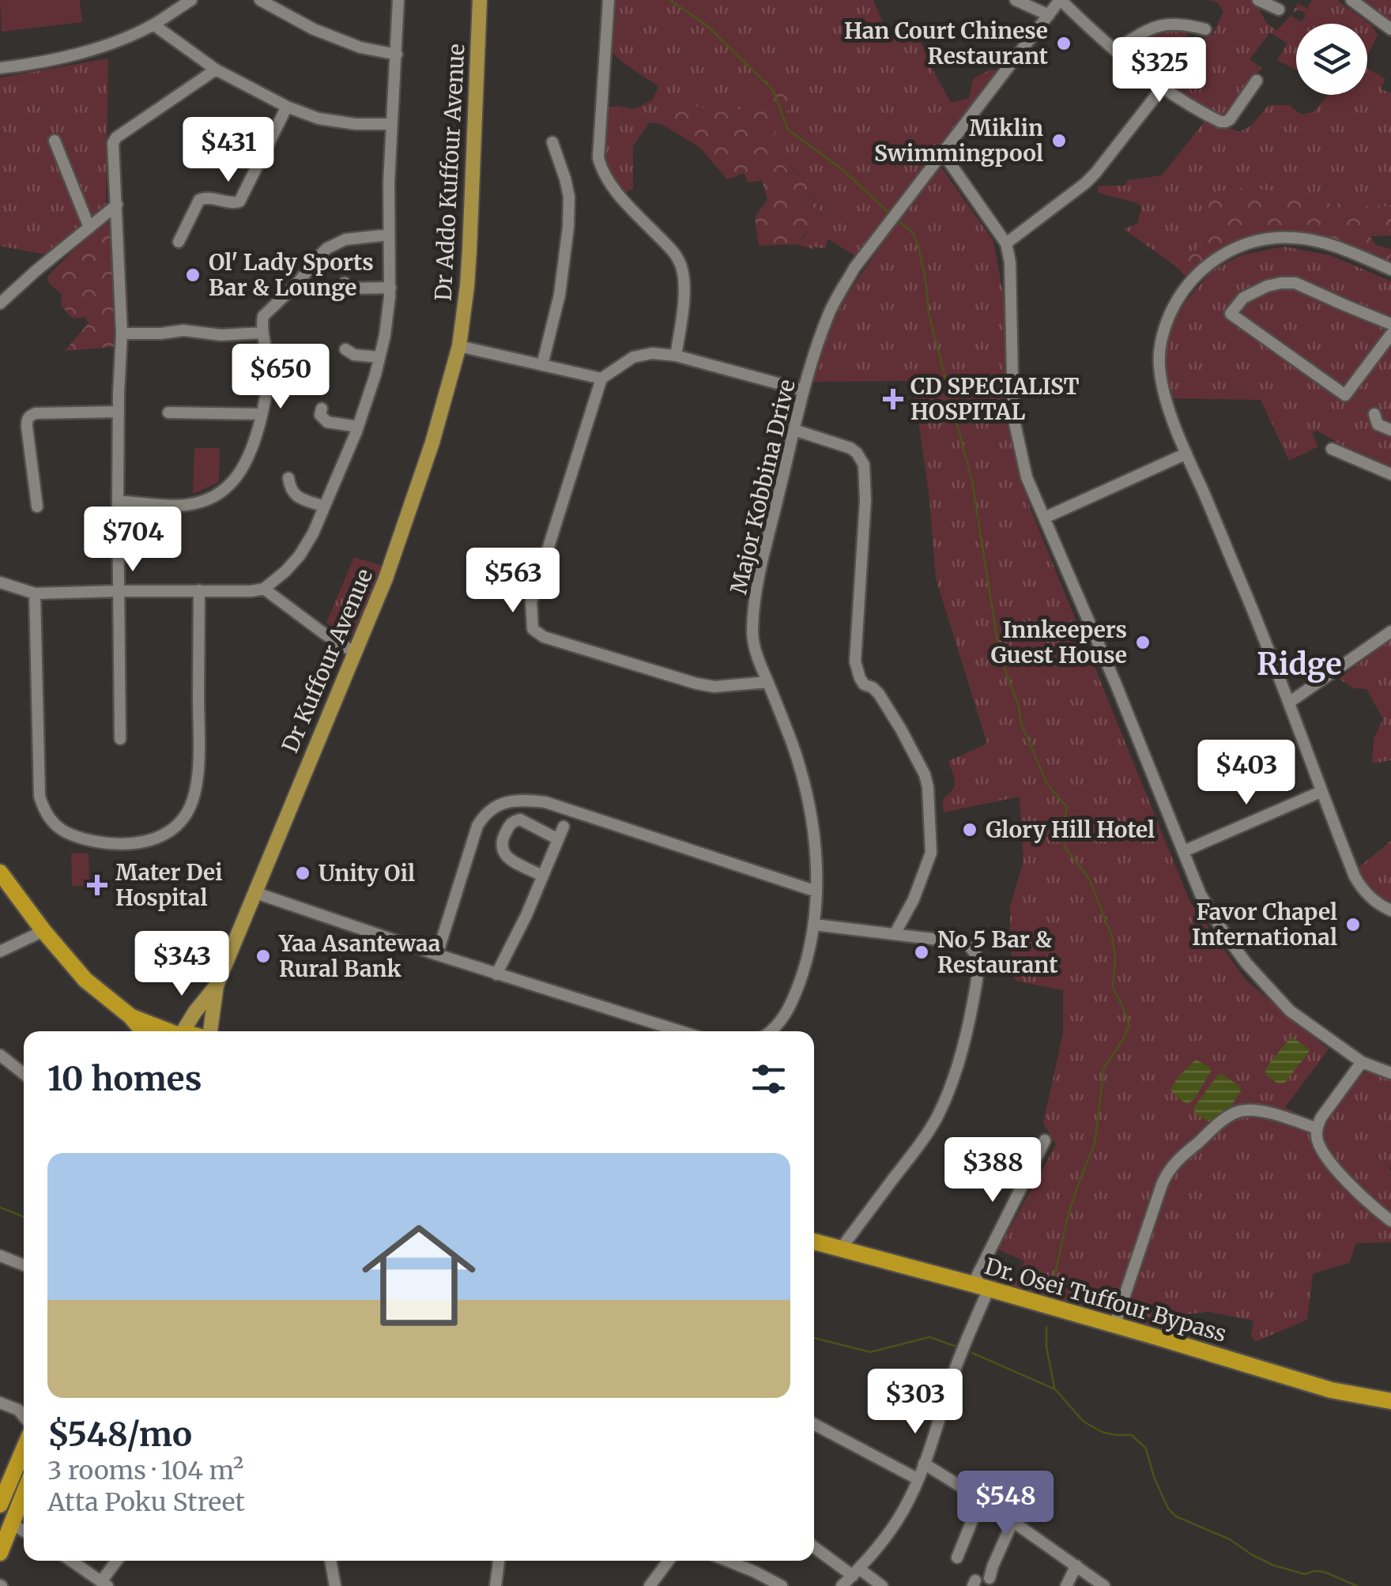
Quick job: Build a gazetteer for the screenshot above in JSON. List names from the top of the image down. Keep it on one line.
{"streets":{"highway":["Dr. Osei Tuffour Bypass"],"main road":["Dr Addo Kuffour Avenue","Dr Kuffour Avenue"],"street":["Major Kobbina Drive"]},"crossings":[["Dr Addo Kuffour Avenue","Dr Kuffour Avenue"]],"districts":["Ridge"],"places":{"other":["Han Court Chinese Restaurant","Miklin Swimmingpool","Ol' Lady Sports Bar & Lounge","Innkeepers Guest House","Glory Hill Hotel","Unity Oil","Favor Chapel International","No 5 Bar & Restaurant","Yaa Asantewaa Rural Bank"],"health":["CD SPECIALIST HOSPITAL","Mater Dei Hospital"]},"page":{"price":["$325","$431","$650","$704","$563","$403","$343","$388","$303","$548"],"heading":"10 homes","list":[{"name":"$548/mo","note":"3 rooms · 104 m² · Atta Poku Street"}]}}
